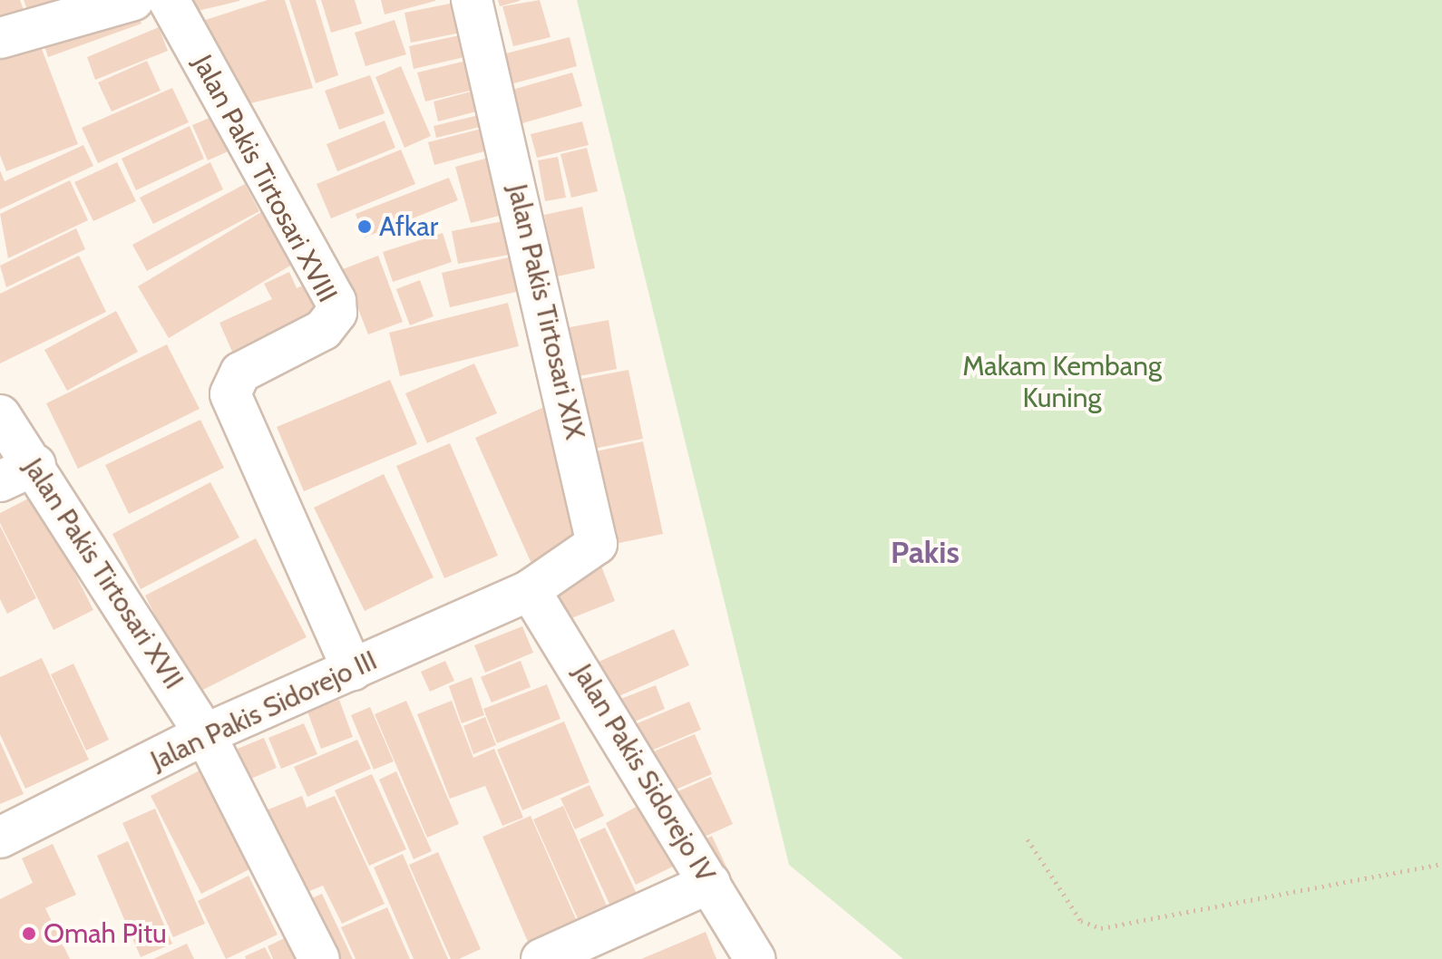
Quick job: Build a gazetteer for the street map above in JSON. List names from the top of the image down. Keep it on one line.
{"streets":{"street":["Jalan Pakis Tirtosari XVIII","Jalan Pakis Tirtosari XIX","Jalan Pakis Tirtosari XVII","Jalan Pakis Sidorejo III","Jalan Pakis Sidorejo IV"]},"crossings":[["Jalan Pakis Tirtosari XVIII","Jalan Pakis Sidorejo III"],["Jalan Pakis Tirtosari XIX","Jalan Pakis Sidorejo III"],["Jalan Pakis Tirtosari XIX","Jalan Pakis Sidorejo IV"],["Jalan Pakis Tirtosari XVII","Jalan Pakis Sidorejo III"],["Jalan Pakis Sidorejo III","Jalan Pakis Sidorejo IV"]],"districts":["Pakis"],"parks":["Makam Kembang Kuning"],"places":["Afkar","Omah Pitu"]}
